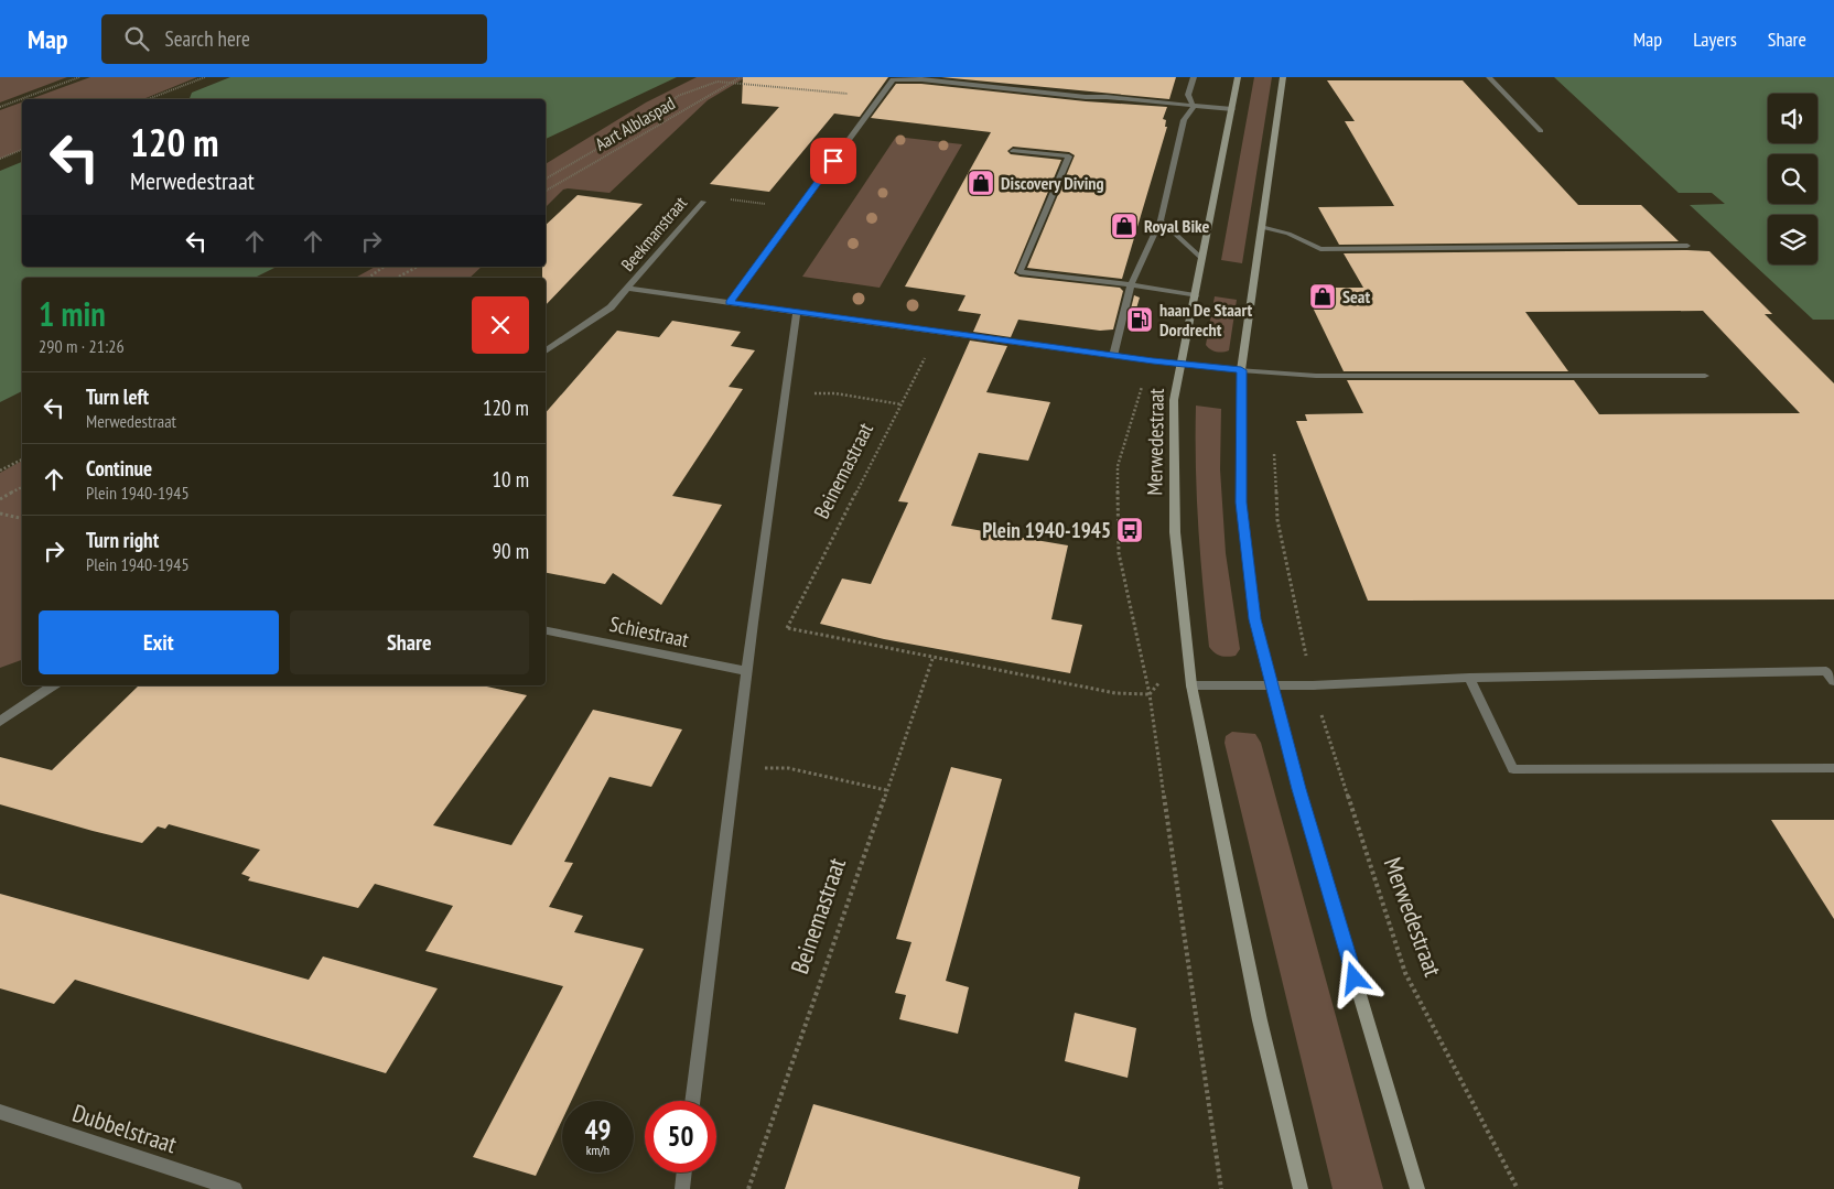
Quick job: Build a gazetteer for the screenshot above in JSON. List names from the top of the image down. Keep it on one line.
{"streets":{"main road":["Merwedestraat"],"street":["Beekmanstraat","Schiestraat","Dubbelstraat"],"path":["Aart Alblaspad","Beinemastraat"]},"places":{"shop":["Discovery Diving","Royal Bike","Seat"],"fuel station":["haan De Staart Dordrecht"],"bus stop":["Plein 1940-1945"]},"page":{"header":"Map","search":"Search here","nav":["Map","Layers","Share"],"turn":["120 m","Merwedestraat"],"heading":["1 min","290 m · 21:26"],"list":[{"name":"Turn left","note":"Merwedestraat","value":"120 m"},{"name":"Continue","note":"Plein 1940-1945","value":"10 m"},{"name":"Turn right","note":"Plein 1940-1945","value":"90 m"}],"buttons":["Exit","Share"],"speed":"49 km/h","limit":"50"}}
